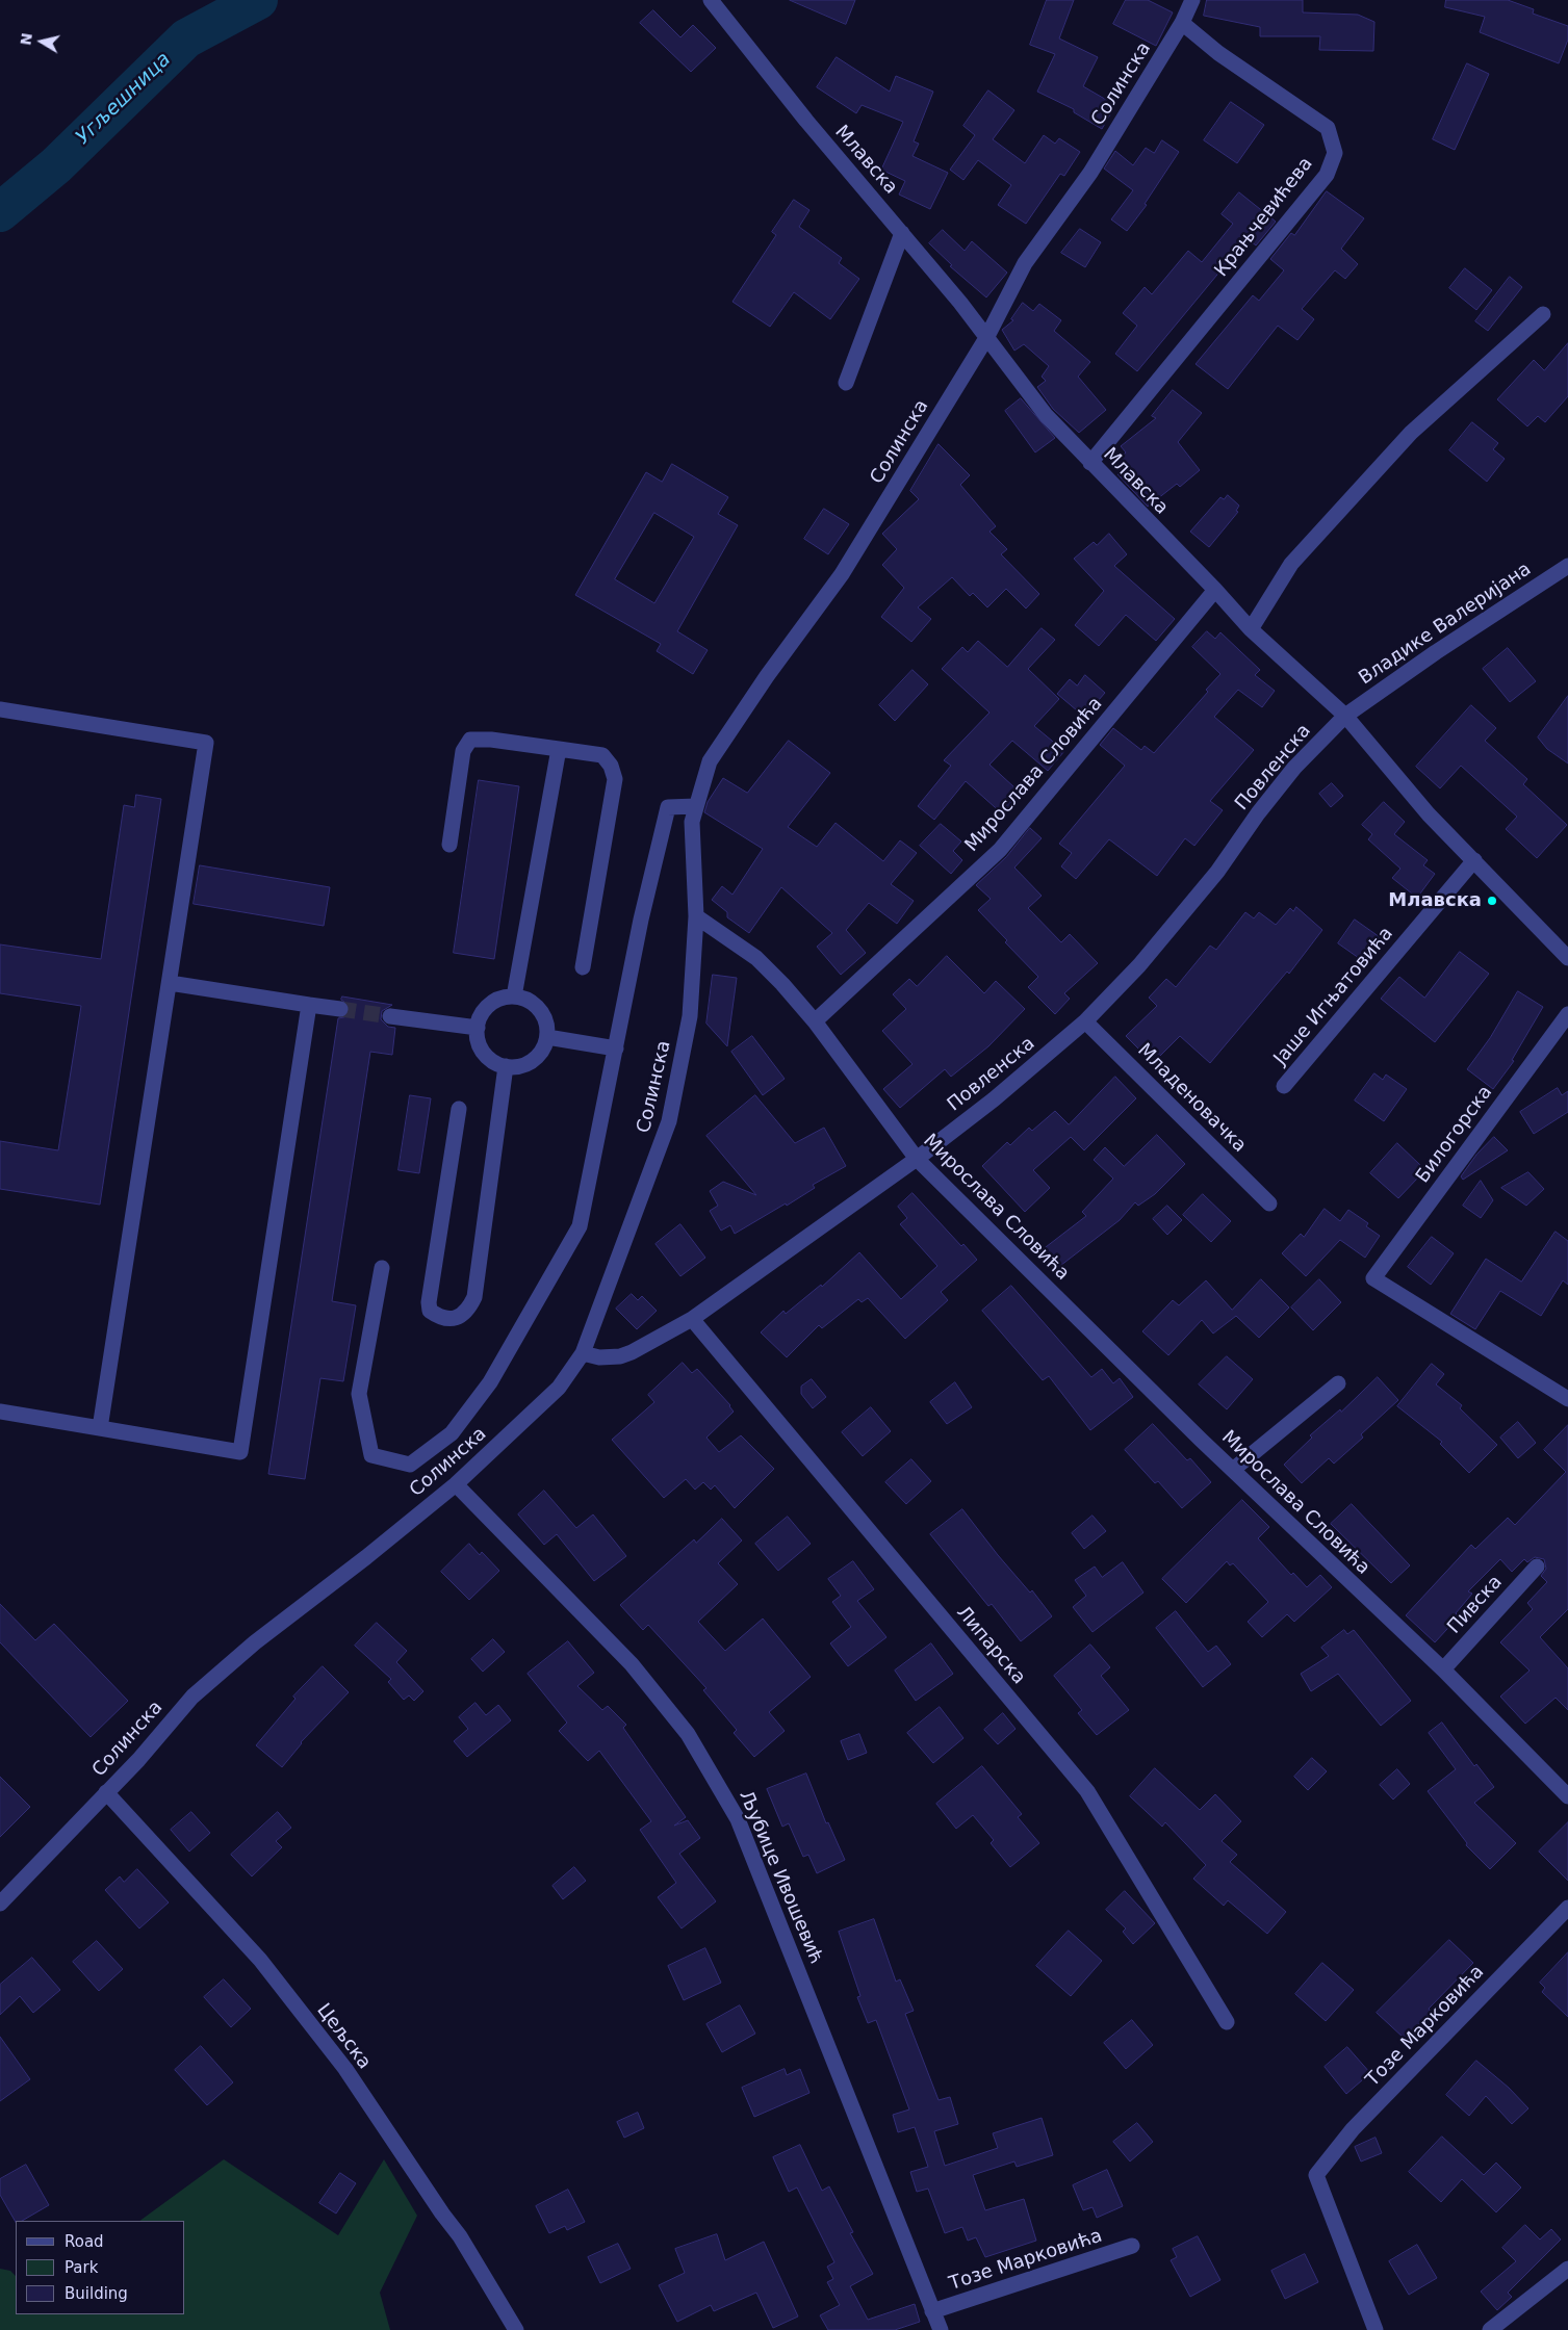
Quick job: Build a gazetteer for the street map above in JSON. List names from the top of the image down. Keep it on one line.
{"streets":{"street":["Солинска","Млавска","Крањчевићева","Владике Валеријана","Повленска","Мирослава Словића","Јаше Игњатовића","Младеновачка","Билогорска","Пивска","Липарска","Љубице Ивошевић","Тозе Марковића","Цељска"]},"crossings":[["Солинска","Млавска"],["Солинска","Крањчевићева"],["Солинска","Повленска"],["Солинска","Љубице Ивошевић"],["Солинска","Цељска"],["Млавска","Крањчевићева"],["Млавска","Владике Валеријана"],["Млавска","Повленска"],["Млавска","Мирослава Словића"],["Млавска","Јаше Игњатовића"],["Владике Валеријана","Повленска"],["Повленска","Мирослава Словића"],["Повленска","Младеновачка"],["Повленска","Липарска"],["Мирослава Словића","Пивска"],["Љубице Ивошевић","Тозе Марковића"]],"water":["Угљешница"],"places":["Млавска"],"legend":["Road","Park","Building"],"north":"left"}
